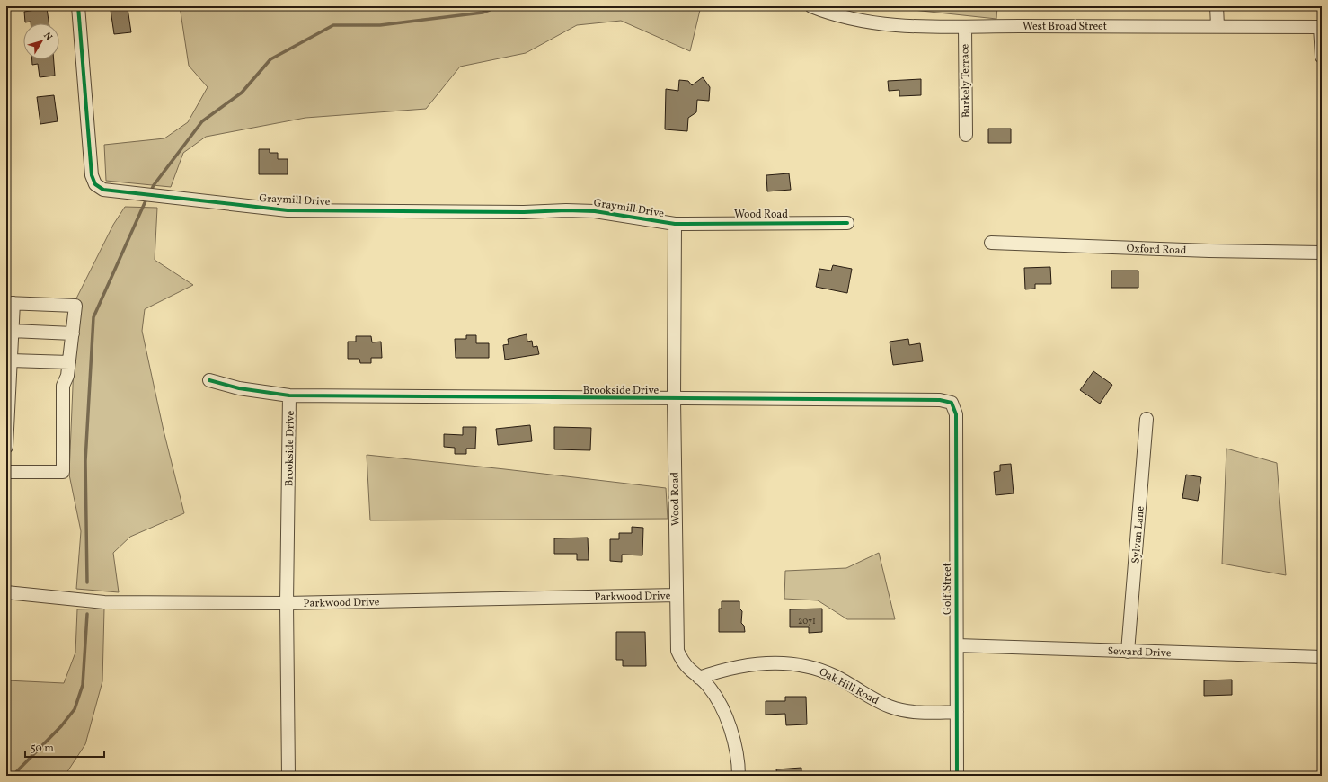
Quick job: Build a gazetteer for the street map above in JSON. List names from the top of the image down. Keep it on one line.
{"streets":{"street":["West Broad Street","Burkely Terrace","Graymill Drive","Wood Road","Oxford Road","Brookside Drive","Sylvan Lane","Golf Street","Parkwood Drive","Seward Drive","Oak Hill Road"]},"crossings":[["West Broad Street","Burkely Terrace"],["Graymill Drive","Wood Road"],["Wood Road","Brookside Drive"],["Wood Road","Parkwood Drive"],["Wood Road","Oak Hill Road"],["Brookside Drive","Golf Street"],["Brookside Drive","Parkwood Drive"],["Sylvan Lane","Seward Drive"],["Golf Street","Seward Drive"],["Golf Street","Oak Hill Road"]],"house_numbers":["2071"],"scale_bar":"50 m","north":"top right"}
